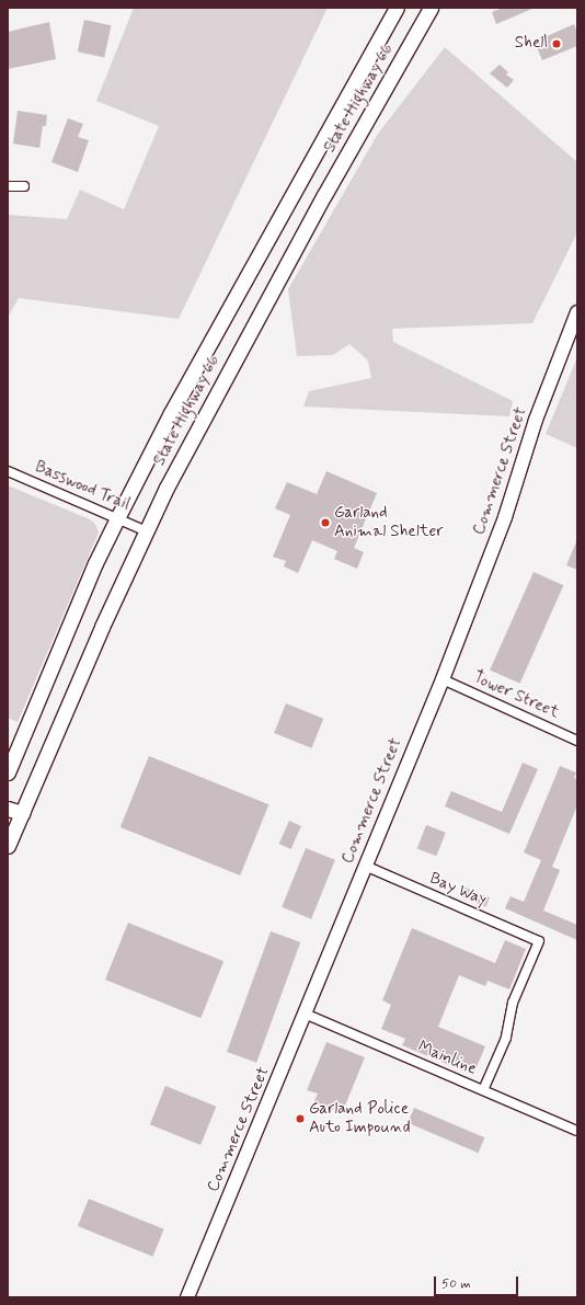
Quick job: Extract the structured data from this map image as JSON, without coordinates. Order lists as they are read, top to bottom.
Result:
{
  "streets": {
    "main road": ["State Highway 66"],
    "street": [
      "Commerce Street",
      "Basswood Trail",
      "Tower Street",
      "Bay Way",
      "Mainline"
    ]
  },
  "crossings": [
    ["State Highway 66", "Basswood Trail"],
    ["Commerce Street", "Tower Street"],
    ["Commerce Street", "Bay Way"],
    ["Commerce Street", "Mainline"],
    ["Bay Way", "Mainline"]
  ],
  "places": ["Shell", "Garland Animal Shelter", "Garland Police Auto Impound"],
  "scale_bar": "50 m"
}
